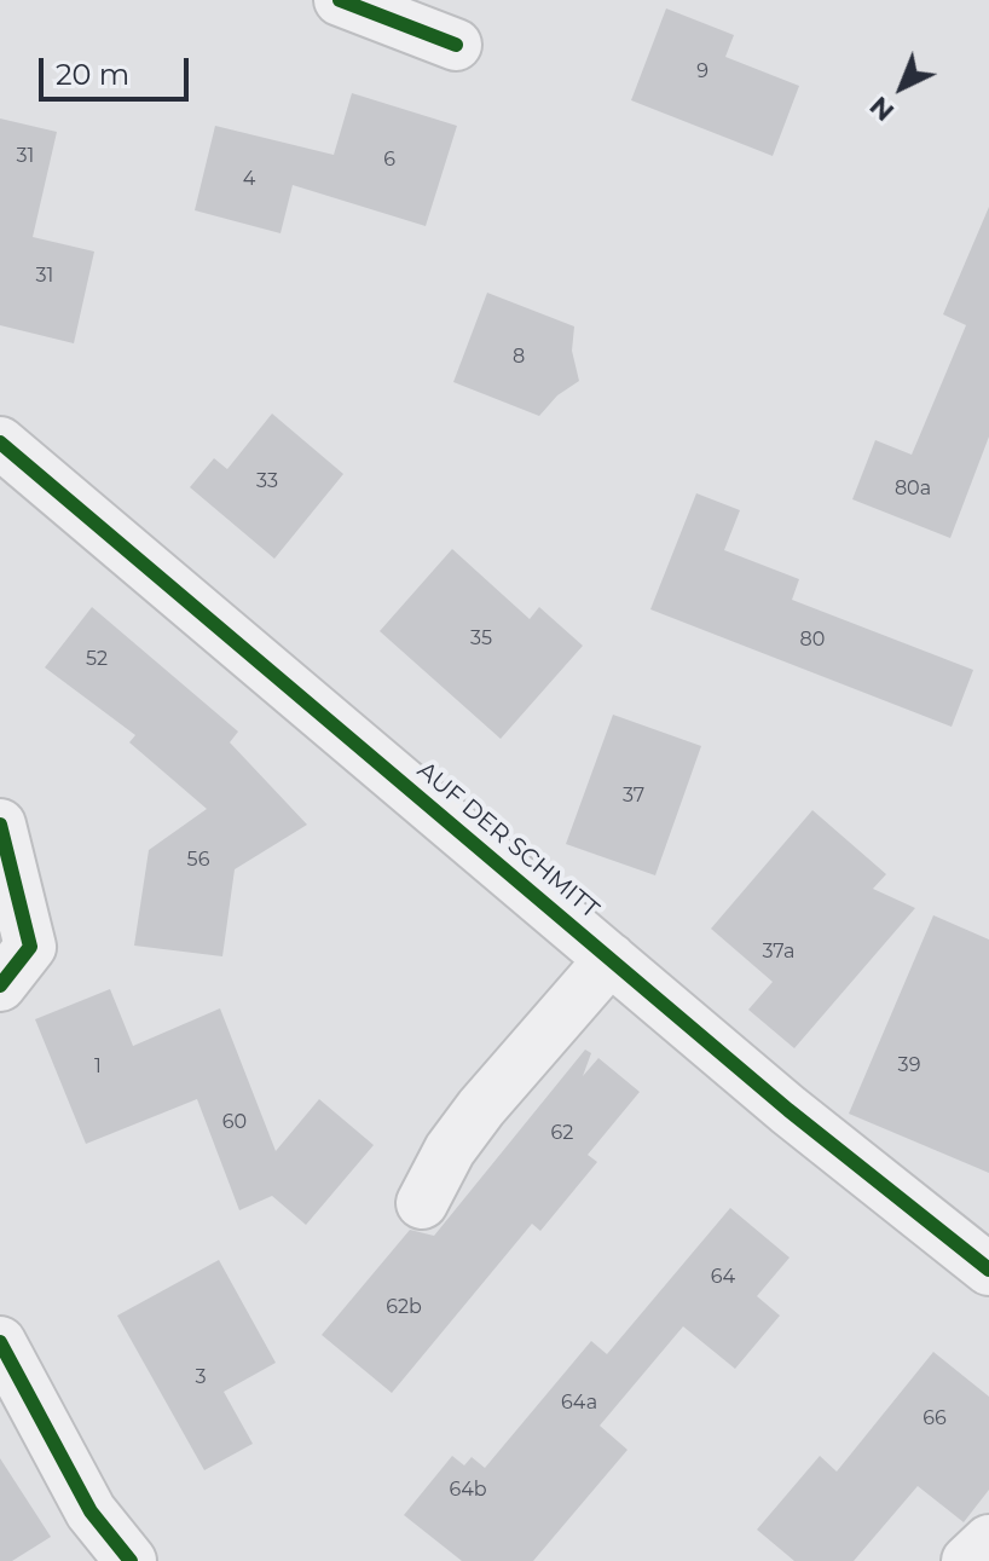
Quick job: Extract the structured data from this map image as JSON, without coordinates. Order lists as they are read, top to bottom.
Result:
{
  "streets": {
    "street": ["AUF DER SCHMITT"]
  },
  "house_numbers": [
    "9",
    "31",
    "6",
    "4",
    "31",
    "8",
    "33",
    "80a",
    "35",
    "80",
    "52",
    "37",
    "56",
    "37a",
    "39",
    "1",
    "60",
    "62",
    "64",
    "62b",
    "3",
    "64a",
    "66",
    "64b"
  ],
  "scale_bar": "20 m",
  "north": "bottom left"
}
